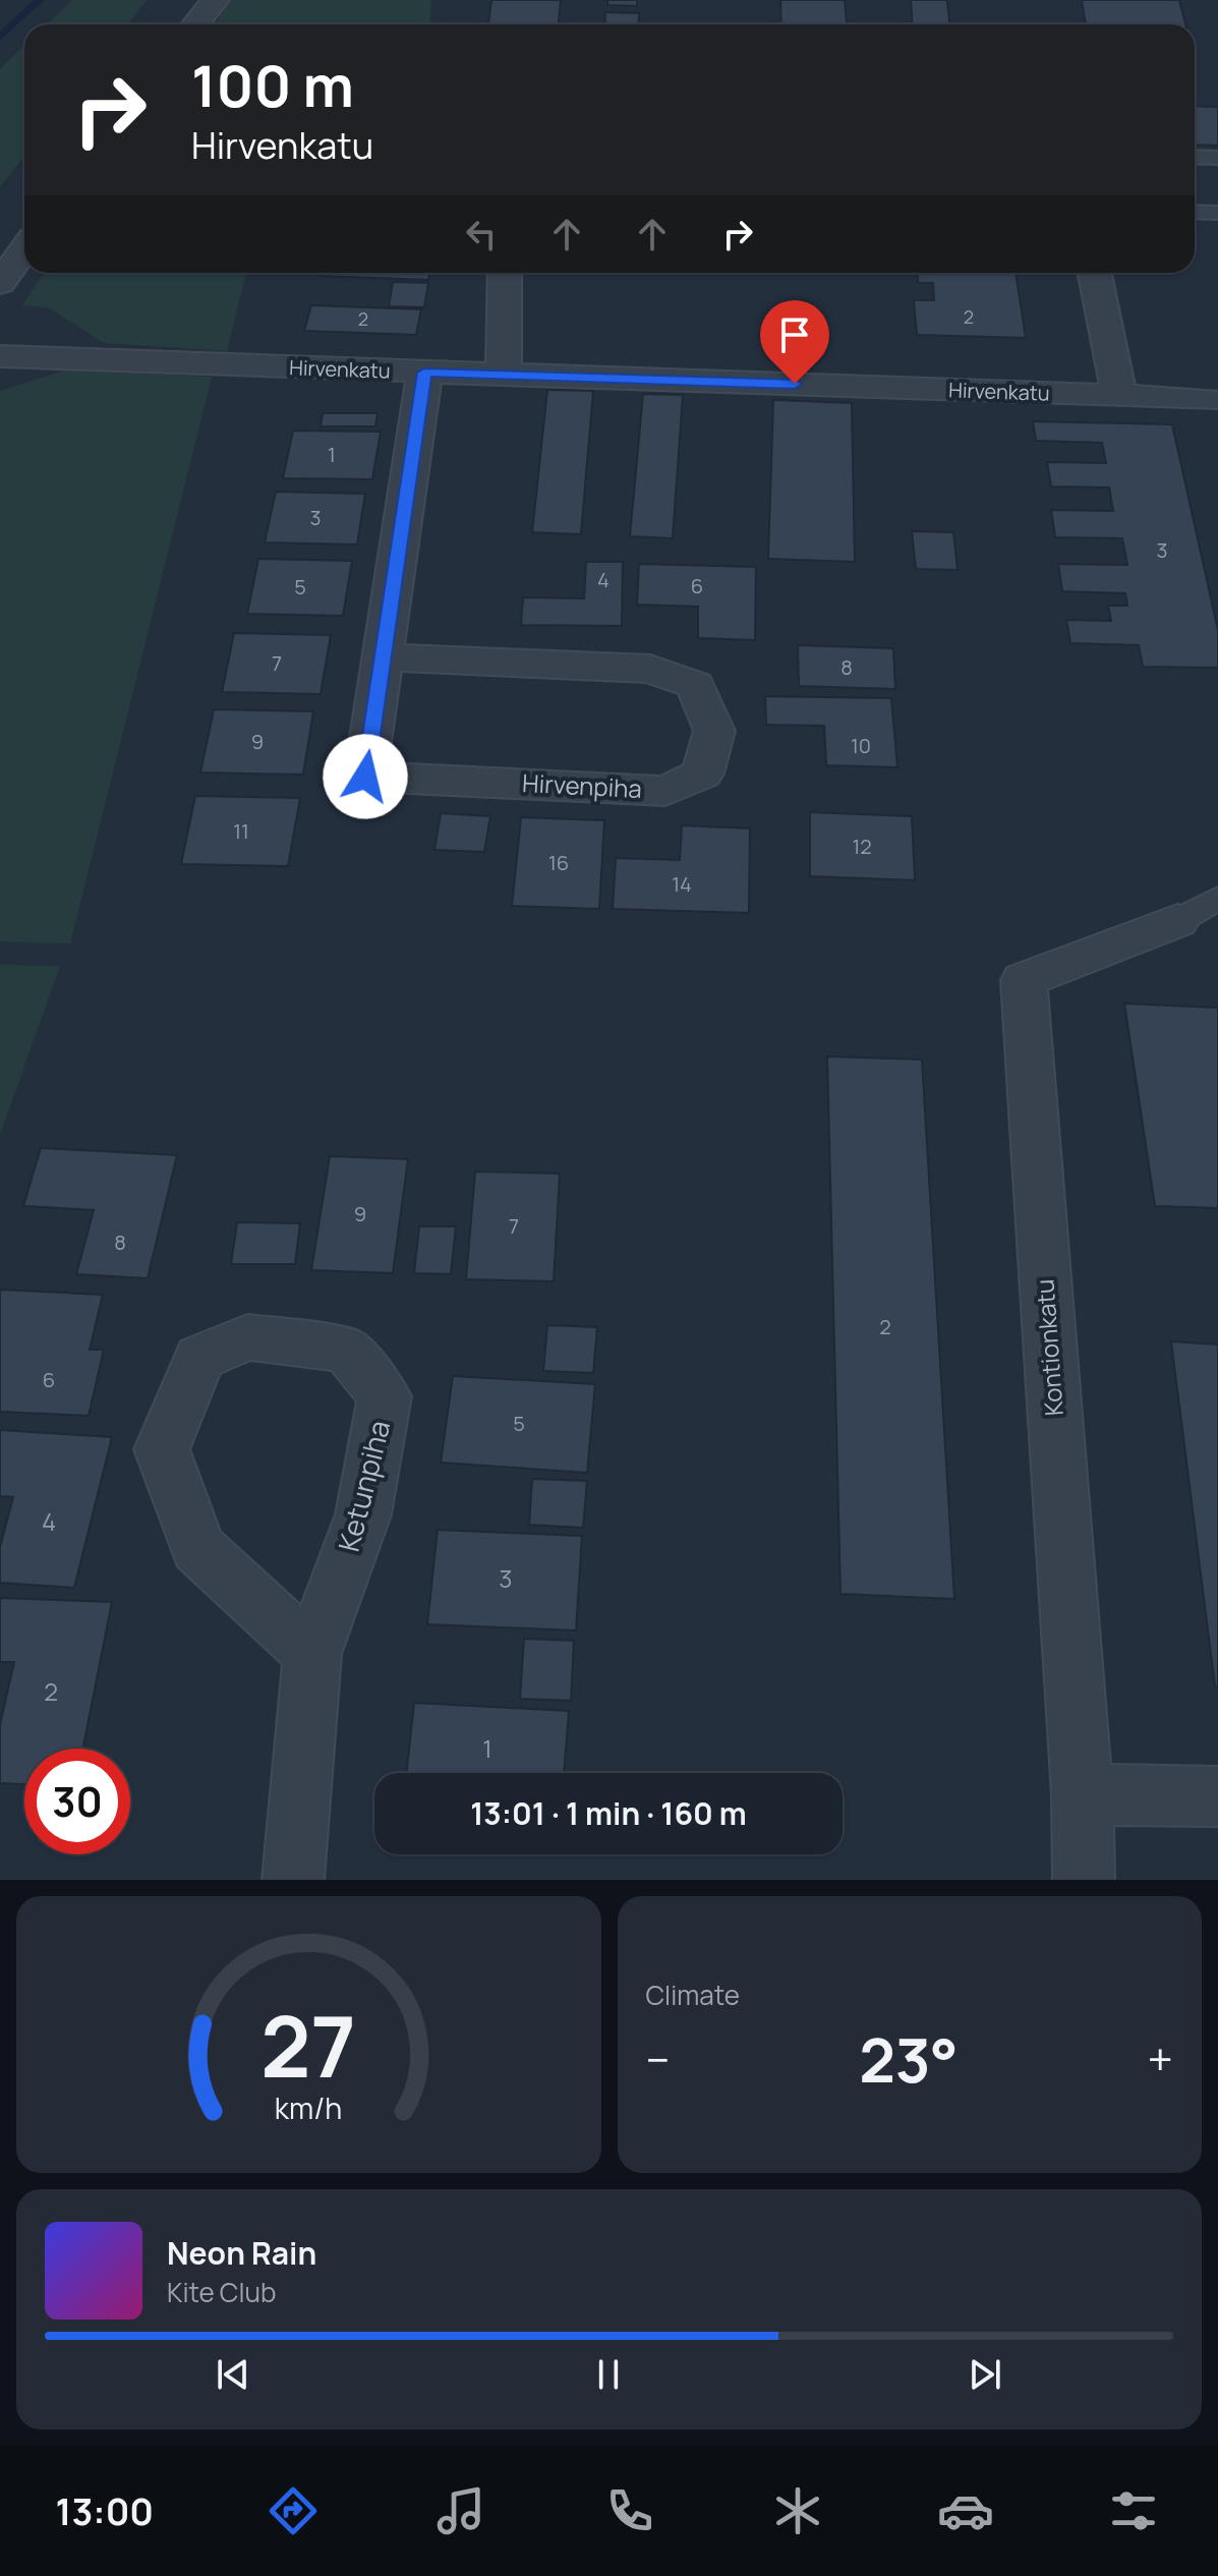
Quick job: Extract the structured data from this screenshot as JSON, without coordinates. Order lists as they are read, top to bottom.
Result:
{
  "streets": {
    "street": [
      "Hirvenkatu",
      "Hirvenpiha",
      "Kontionkatu",
      "Ketunpiha"
    ]
  },
  "crossings": [
    ["Hirvenkatu", "Hirvenpiha"]
  ],
  "house_numbers": [
    "2",
    "2",
    "1",
    "3",
    "3",
    "4",
    "6",
    "5",
    "7",
    "8",
    "9",
    "10",
    "11",
    "12",
    "16",
    "14",
    "9",
    "7",
    "8",
    "2",
    "6",
    "5",
    "4",
    "3",
    "2",
    "1"
  ],
  "page": {
    "turn": ["100 m", "Hirvenkatu"],
    "limit": "30",
    "trip": "13:01 · 1 min · 160 m",
    "tile": "Climate",
    "heat": ["−", "23°", "+"],
    "song": ["Neon Rain", "Kite Club"],
    "tabs": "13:00",
    "gauge": ["27", "km/h"]
  }
}
